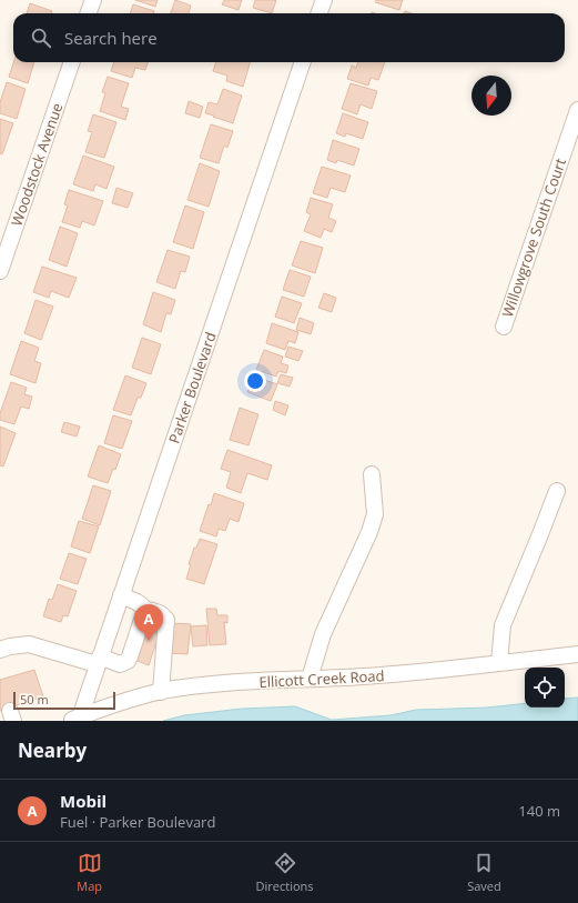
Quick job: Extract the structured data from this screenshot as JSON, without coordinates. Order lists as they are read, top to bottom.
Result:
{
  "streets": {
    "street": [
      "Woodstock Avenue",
      "Willowgrove South Court",
      "Parker Boulevard",
      "Ellicott Creek Road"
    ]
  },
  "crossings": [
    ["Parker Boulevard", "Ellicott Creek Road"]
  ],
  "scale_bar": "50 m",
  "north": "bottom",
  "page": {
    "search": "Search here",
    "pins": "A",
    "scale": "50 m",
    "heading": "Nearby",
    "list": [
      {
        "mark": "A",
        "name": "Mobil",
        "note": "Fuel · Parker Boulevard",
        "value": "140 m"
      }
    ],
    "nav": ["Map", "Directions", "Saved"]
  }
}
